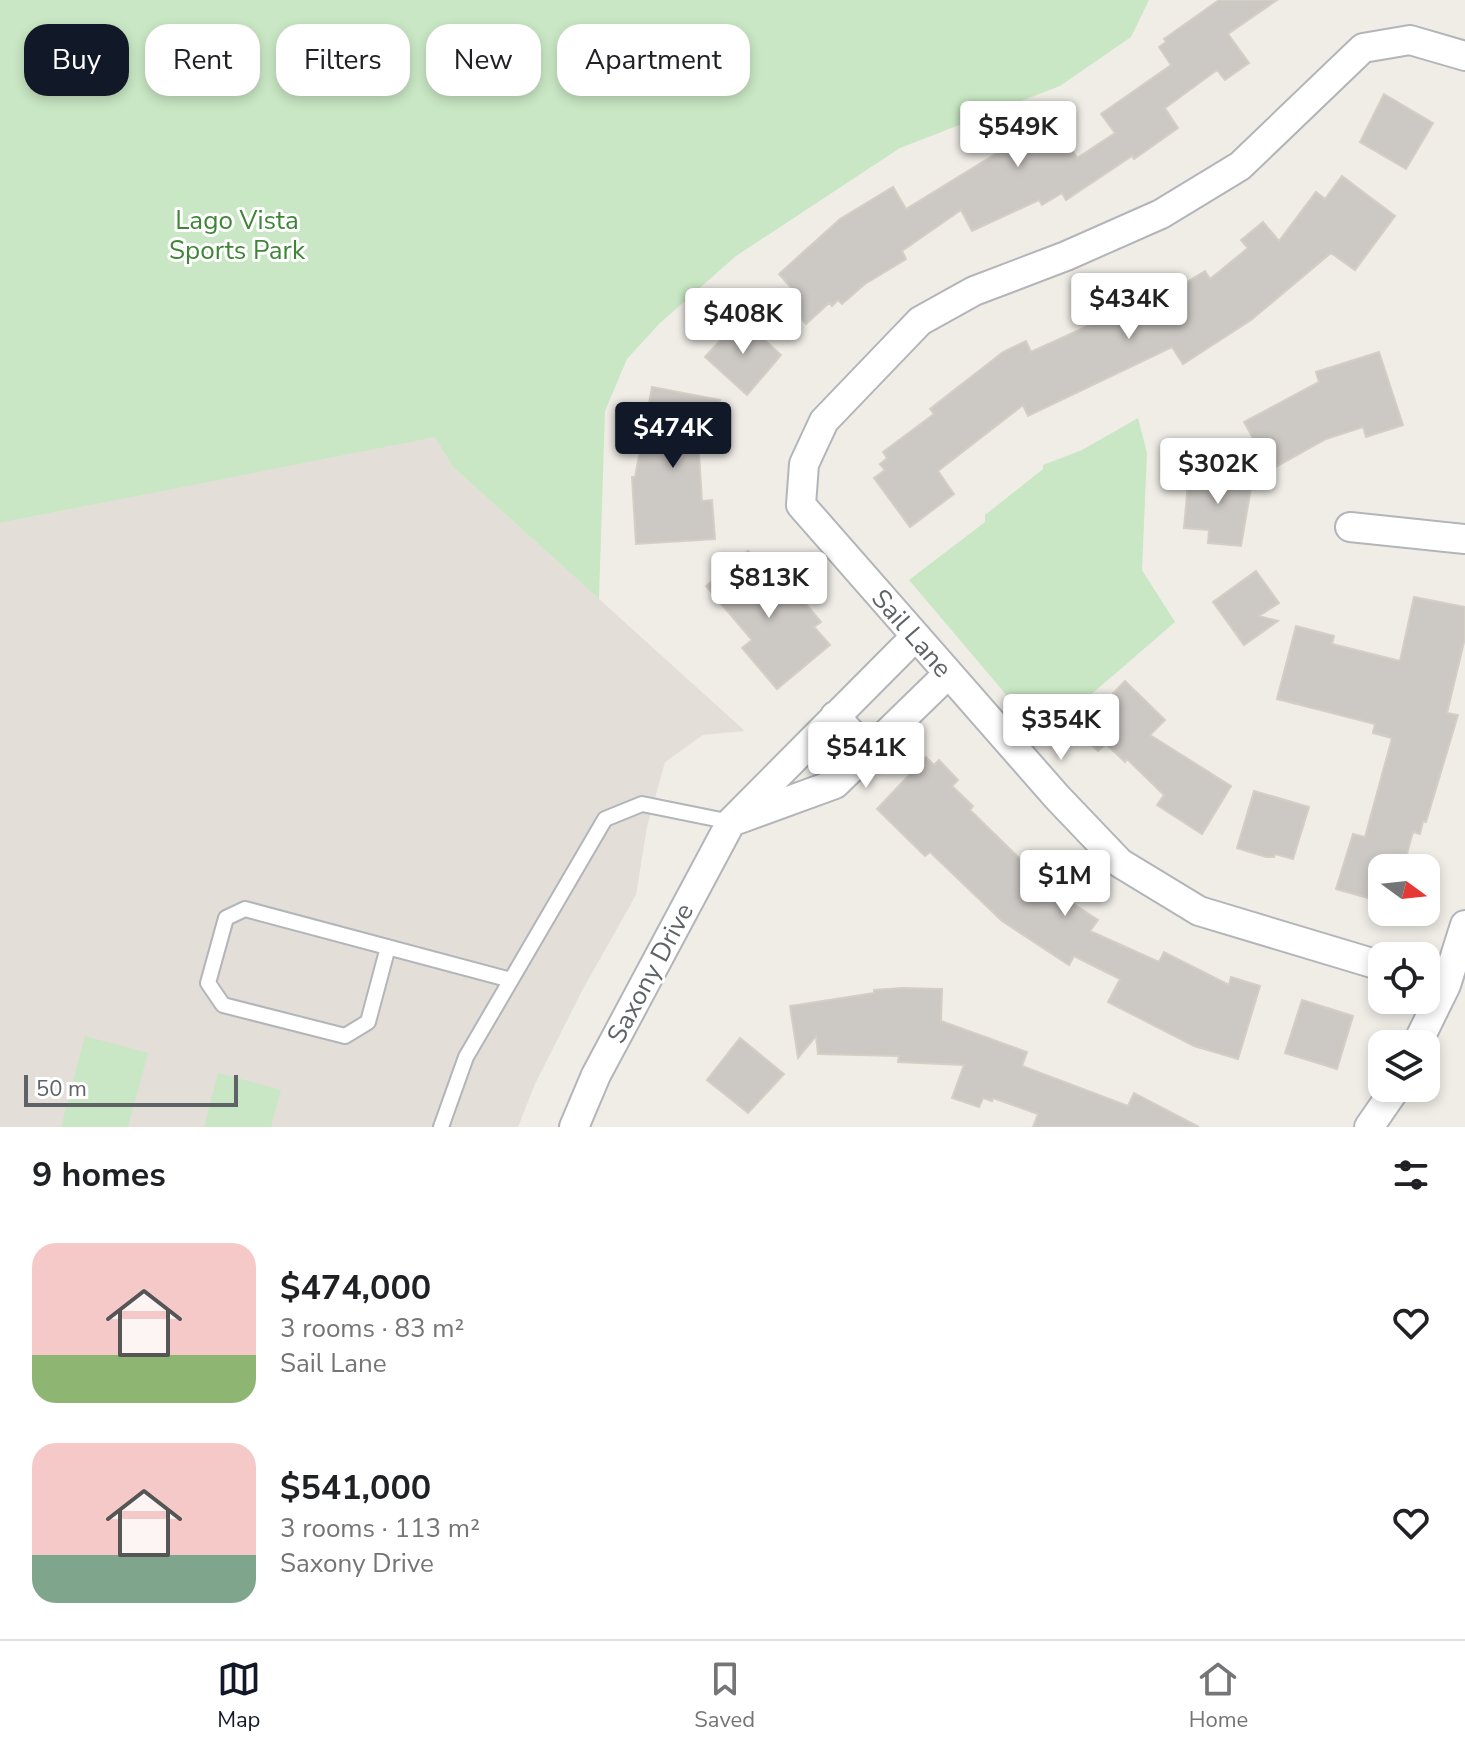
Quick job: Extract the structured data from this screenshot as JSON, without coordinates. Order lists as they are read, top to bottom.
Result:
{
  "streets": {
    "street": ["Sail Lane", "Saxony Drive"]
  },
  "crossings": [
    ["Sail Lane", "Saxony Drive"]
  ],
  "parks": ["Lago Vista Sports Park"],
  "scale_bar": "50 m",
  "north": "right",
  "page": {
    "chip": [
      "Buy",
      "Rent",
      "Filters",
      "New",
      "Apartment"
    ],
    "price": [
      "$549K",
      "$434K",
      "$408K",
      "$474K",
      "$302K",
      "$813K",
      "$354K",
      "$541K",
      "$1M"
    ],
    "scale": "50 m",
    "heading": "9 homes",
    "list": [
      {
        "name": "$474,000",
        "note": "3 rooms · 83 m² · Sail Lane"
      },
      {
        "name": "$541,000",
        "note": "3 rooms · 113 m² · Saxony Drive"
      }
    ],
    "tabs": ["Map", "Saved", "Home"]
  }
}
